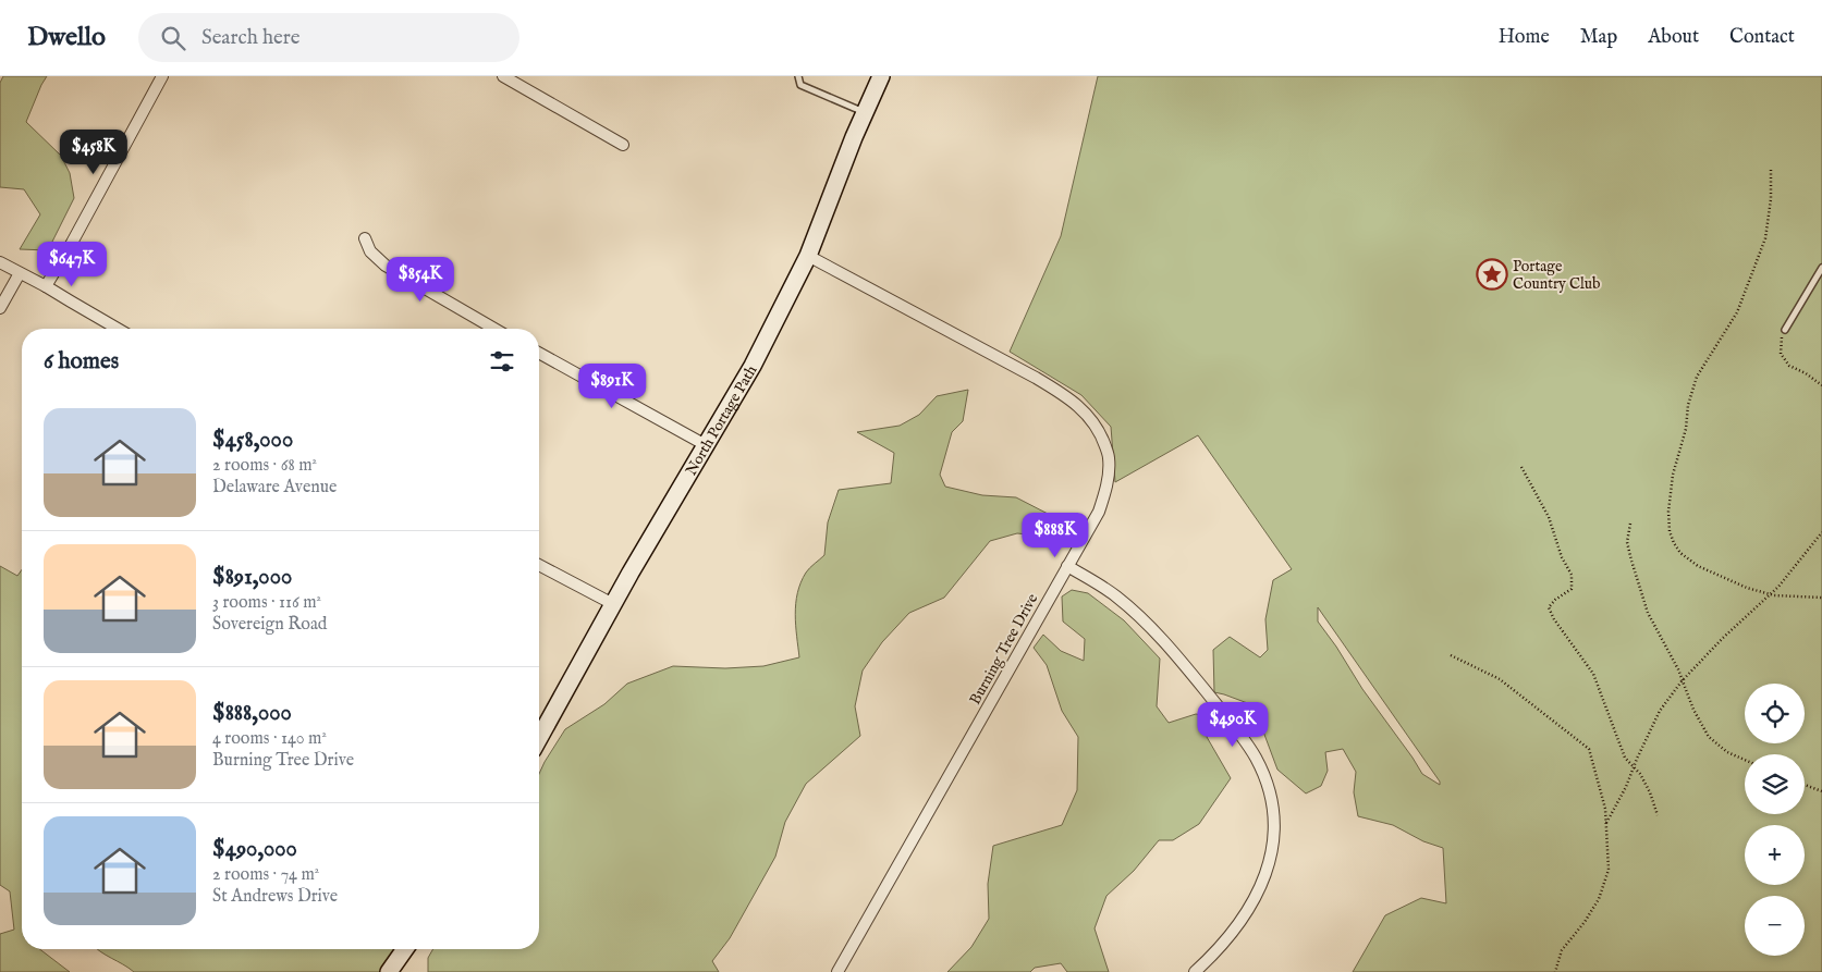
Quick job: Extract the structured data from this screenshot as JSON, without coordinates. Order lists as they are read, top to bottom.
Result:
{
  "streets": {
    "main road": ["North Portage Path"],
    "street": ["Burning Tree Drive"]
  },
  "crossings": [
    ["North Portage Path", "Burning Tree Drive"]
  ],
  "places": {
    "place": ["Portage Country Club"]
  },
  "page": {
    "header": "Dwello",
    "search": "Search here",
    "nav": [
      "Home",
      "Map",
      "About",
      "Contact"
    ],
    "price": [
      "$458K",
      "$647K",
      "$854K",
      "$891K",
      "$888K",
      "$490K"
    ],
    "heading": "6 homes",
    "list": [
      {
        "name": "$458,000",
        "note": "2 rooms · 68 m² · Delaware Avenue"
      },
      {
        "name": "$891,000",
        "note": "3 rooms · 116 m² · Sovereign Road"
      },
      {
        "name": "$888,000",
        "note": "4 rooms · 140 m² · Burning Tree Drive"
      },
      {
        "name": "$490,000",
        "note": "2 rooms · 74 m² · St Andrews Drive"
      }
    ],
    "map_buttons": ["+", "−"]
  }
}
